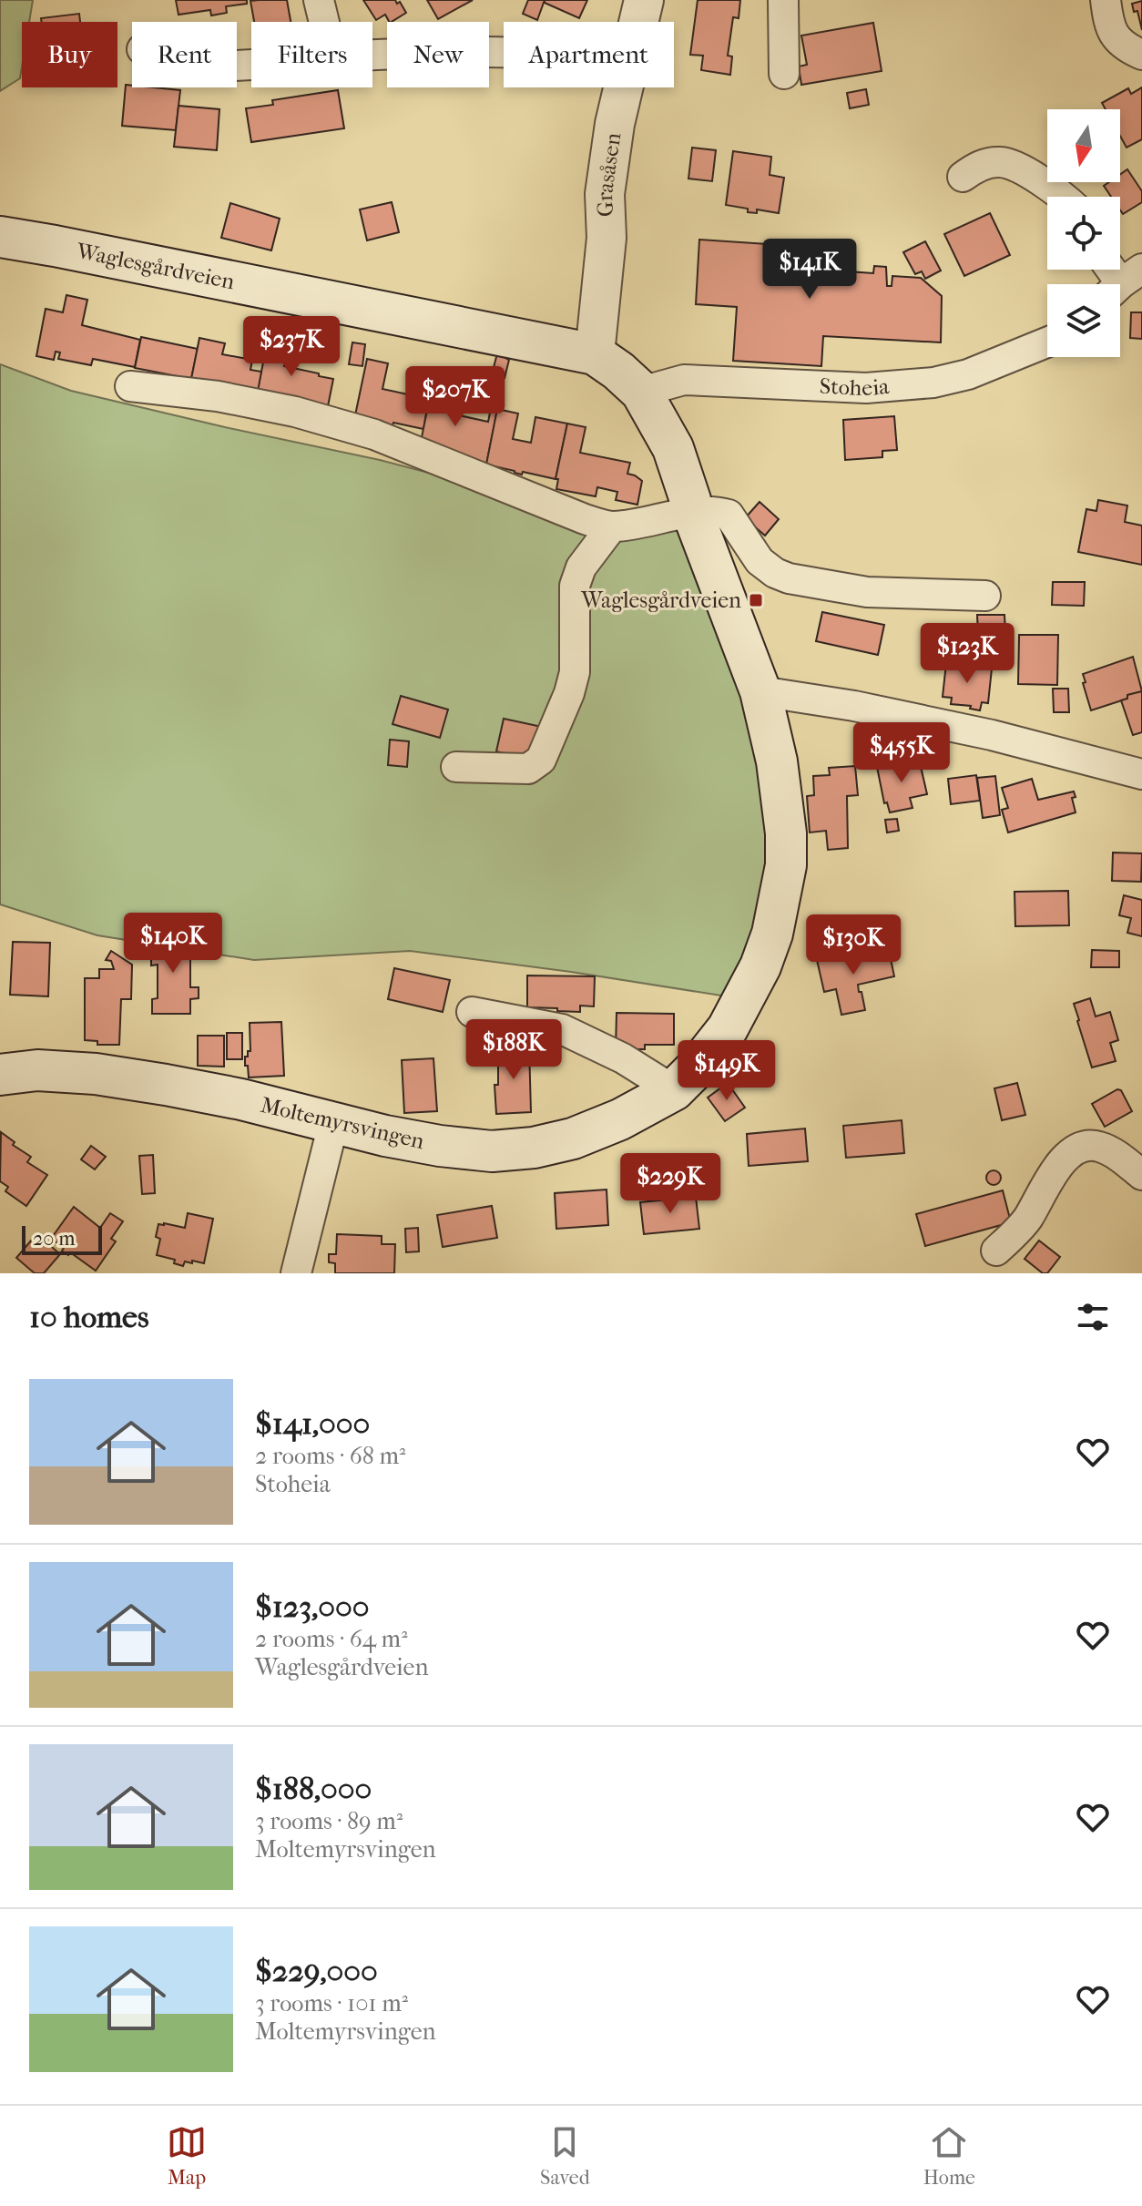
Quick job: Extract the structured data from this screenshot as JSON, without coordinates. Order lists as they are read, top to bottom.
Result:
{
  "streets": {
    "main road": ["Waglesgårdveien", "Moltemyrsvingen"],
    "street": ["Grasåsen", "Stoheia"]
  },
  "crossings": [
    ["Grasåsen", "Waglesgårdveien"],
    ["Waglesgårdveien", "Stoheia"],
    ["Waglesgårdveien", "Moltemyrsvingen"]
  ],
  "places": {
    "transit": ["Waglesgårdveien"]
  },
  "scale_bar": "20 m",
  "north": "bottom",
  "page": {
    "chip": [
      "Buy",
      "Rent",
      "Filters",
      "New",
      "Apartment"
    ],
    "price": [
      "$141K",
      "$237K",
      "$207K",
      "$123K",
      "$455K",
      "$140K",
      "$130K",
      "$188K",
      "$149K",
      "$229K"
    ],
    "scale": "20 m",
    "heading": "10 homes",
    "list": [
      {
        "name": "$141,000",
        "note": "2 rooms · 68 m² · Stoheia"
      },
      {
        "name": "$123,000",
        "note": "2 rooms · 64 m² · Waglesgårdveien"
      },
      {
        "name": "$188,000",
        "note": "3 rooms · 89 m² · Moltemyrsvingen"
      },
      {
        "name": "$229,000",
        "note": "3 rooms · 101 m² · Moltemyrsvingen"
      }
    ],
    "tabs": ["Map", "Saved", "Home"]
  }
}
